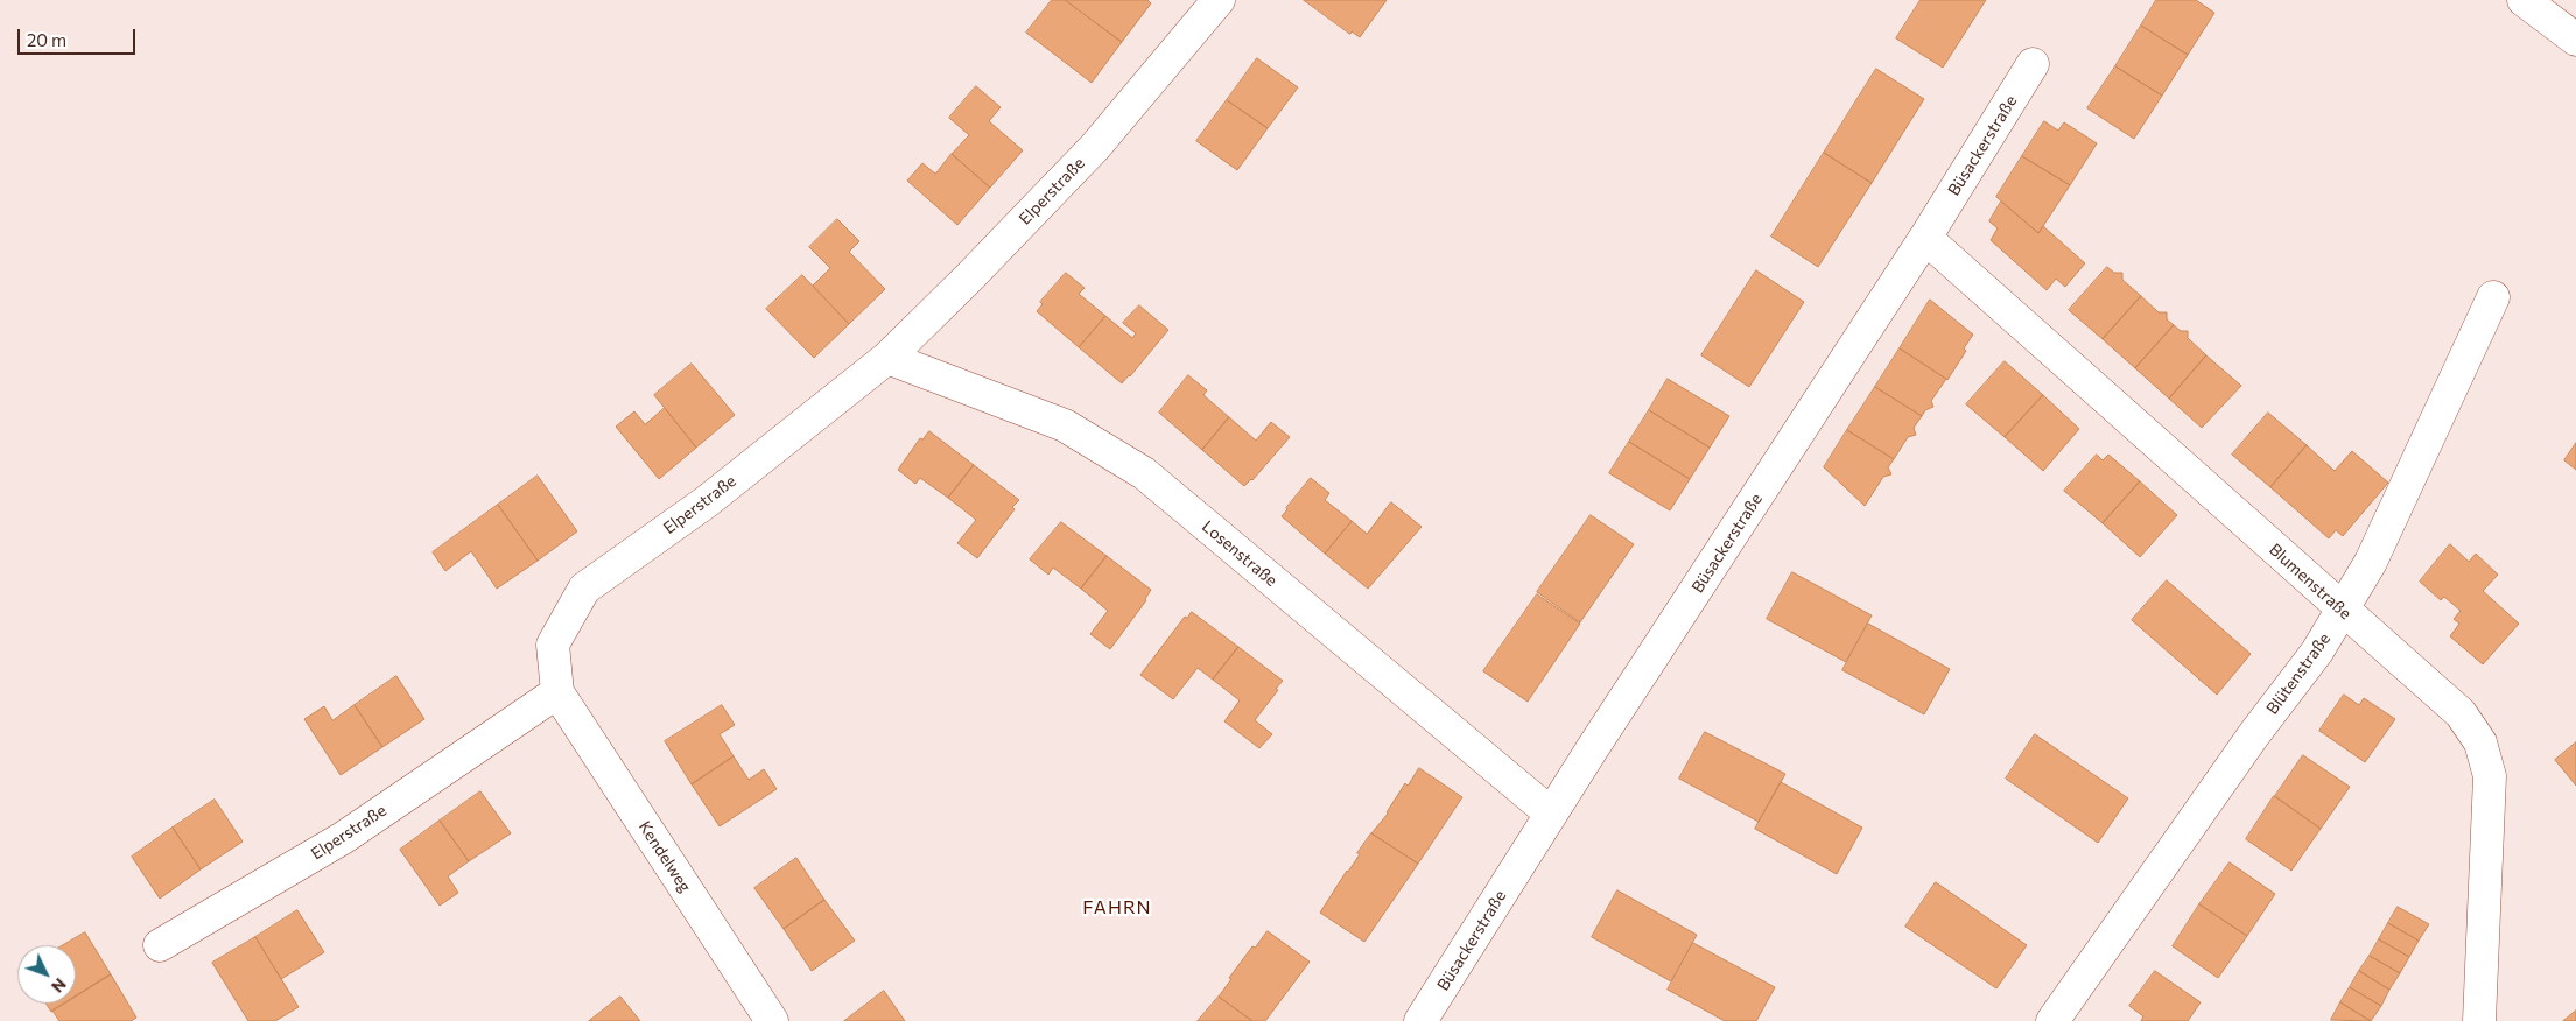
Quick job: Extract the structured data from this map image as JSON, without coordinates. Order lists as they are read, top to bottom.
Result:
{
  "streets": {
    "street": [
      "Büsackerstraße",
      "Elperstraße",
      "Losenstraße",
      "Blumenstraße",
      "Blütenstraße",
      "Kendelweg"
    ]
  },
  "crossings": [
    ["Büsackerstraße", "Losenstraße"],
    ["Büsackerstraße", "Blumenstraße"],
    ["Elperstraße", "Losenstraße"],
    ["Elperstraße", "Kendelweg"],
    ["Blumenstraße", "Blütenstraße"]
  ],
  "districts": ["FAHRN"],
  "scale_bar": "20 m",
  "north": "bottom right"
}
